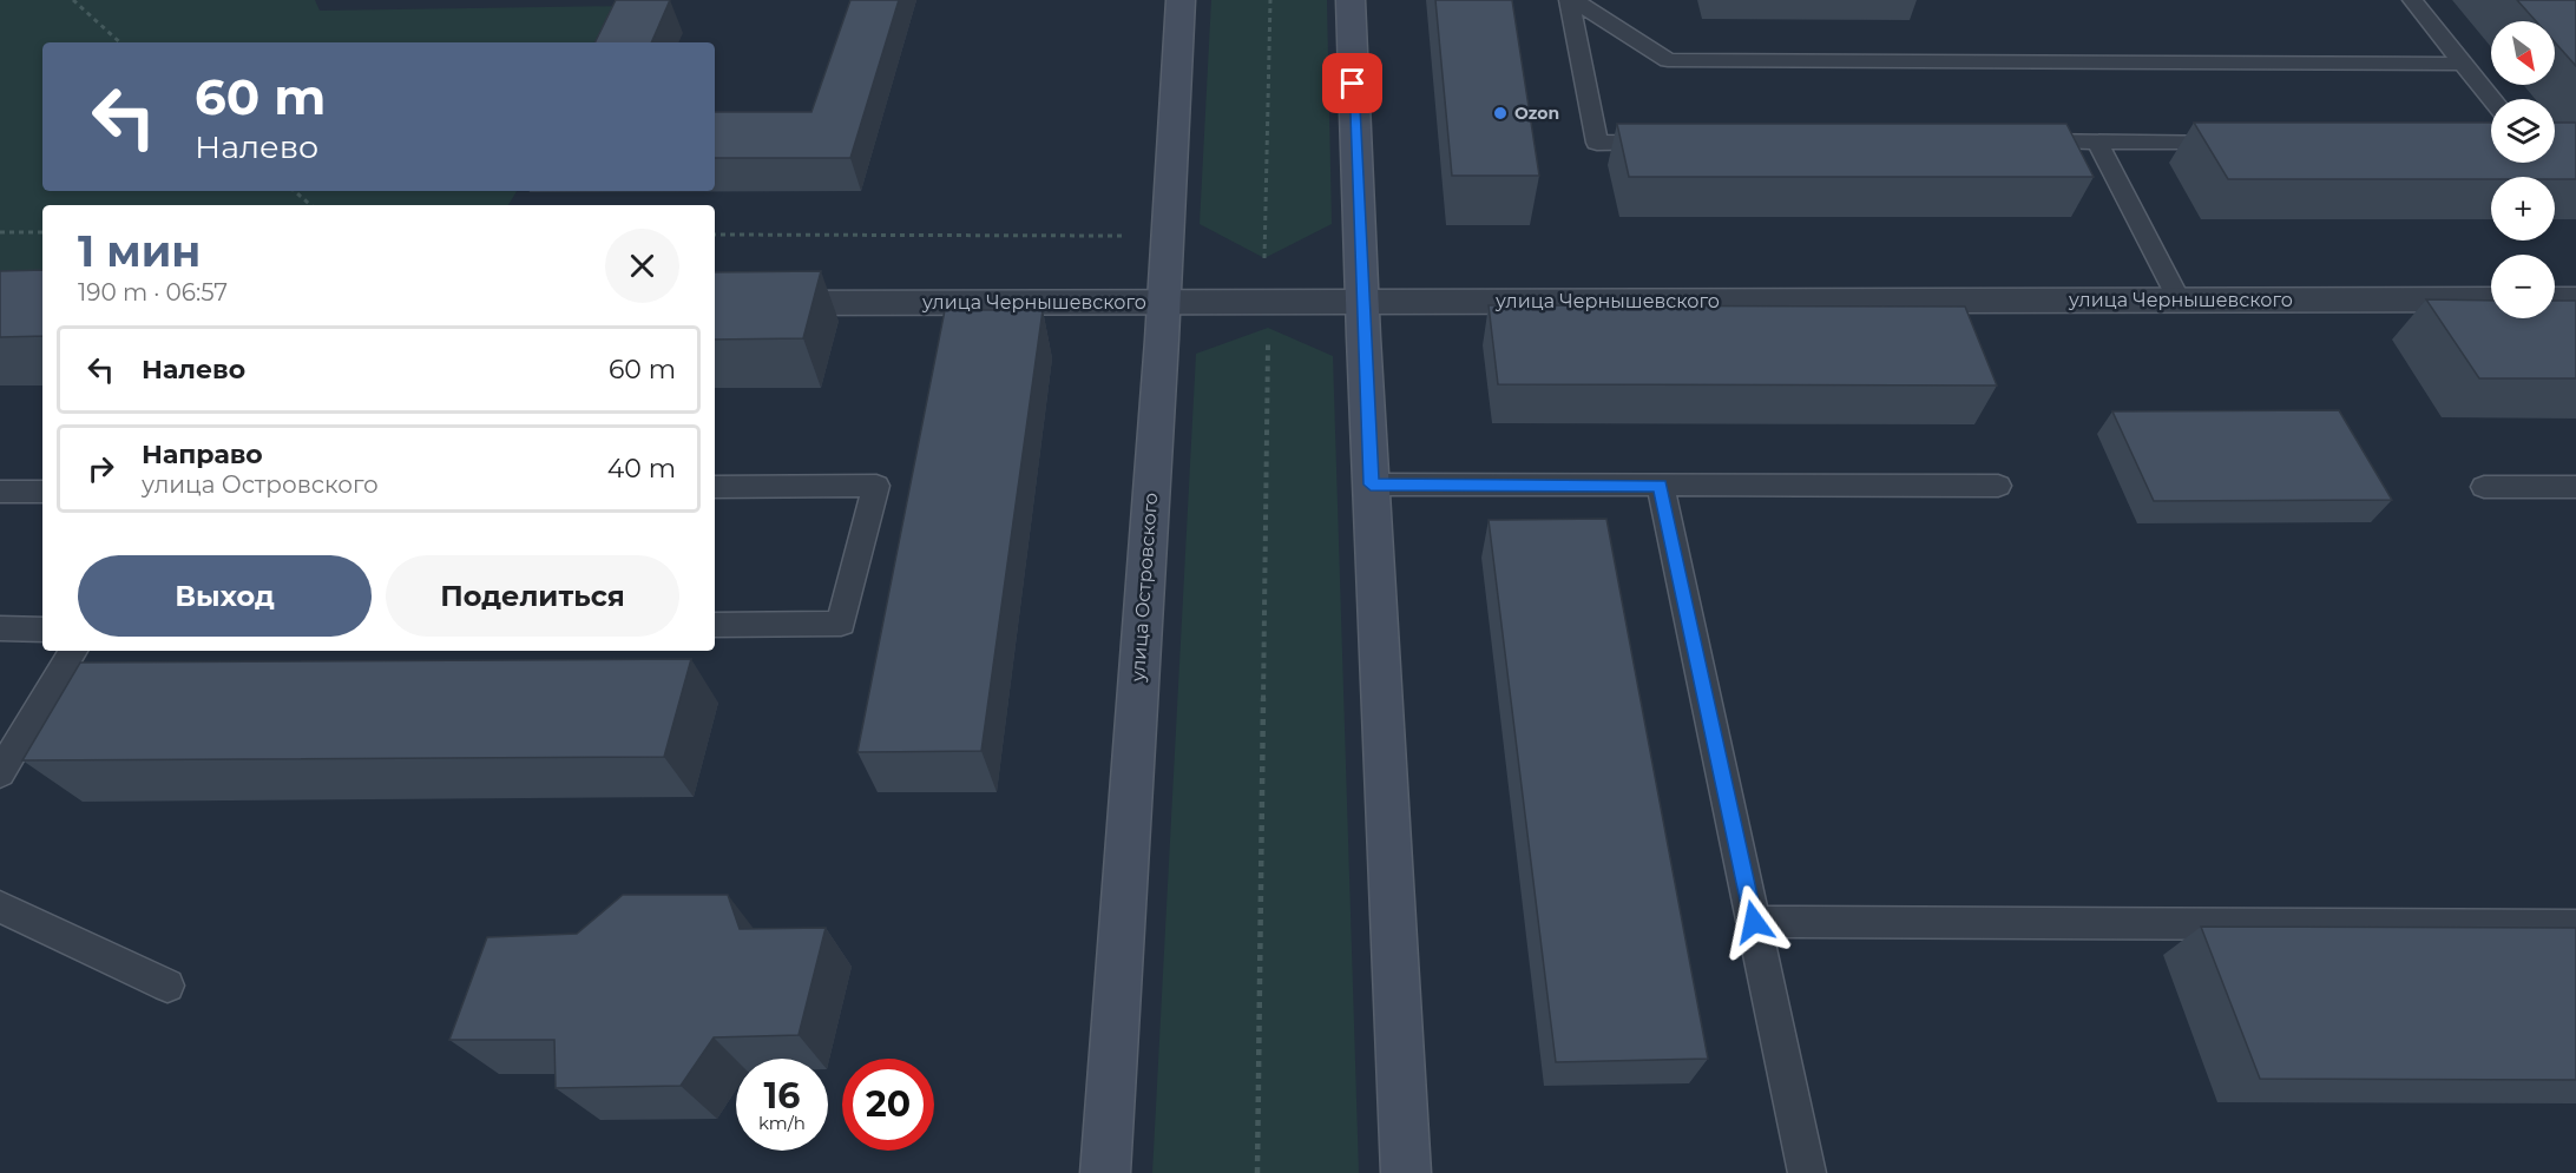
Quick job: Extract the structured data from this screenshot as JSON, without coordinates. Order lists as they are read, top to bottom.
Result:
{
  "streets": {
    "main road": ["улица Островского"],
    "street": ["улица Чернышевского"]
  },
  "crossings": [
    ["улица Чернышевского", "улица Островского"]
  ],
  "places": ["Ozon"],
  "north": "bottom right",
  "page": {
    "map_buttons": ["+", "−"],
    "turn": ["60 m", "Налево"],
    "heading": ["1 мин", "190 m · 06:57"],
    "list": [
      {
        "name": "Налево",
        "value": "60 m"
      },
      {
        "name": "Направо",
        "note": "улица Островского",
        "value": "40 m"
      }
    ],
    "buttons": ["Выход", "Поделиться"],
    "speed": "16 km/h",
    "limit": "20"
  }
}
